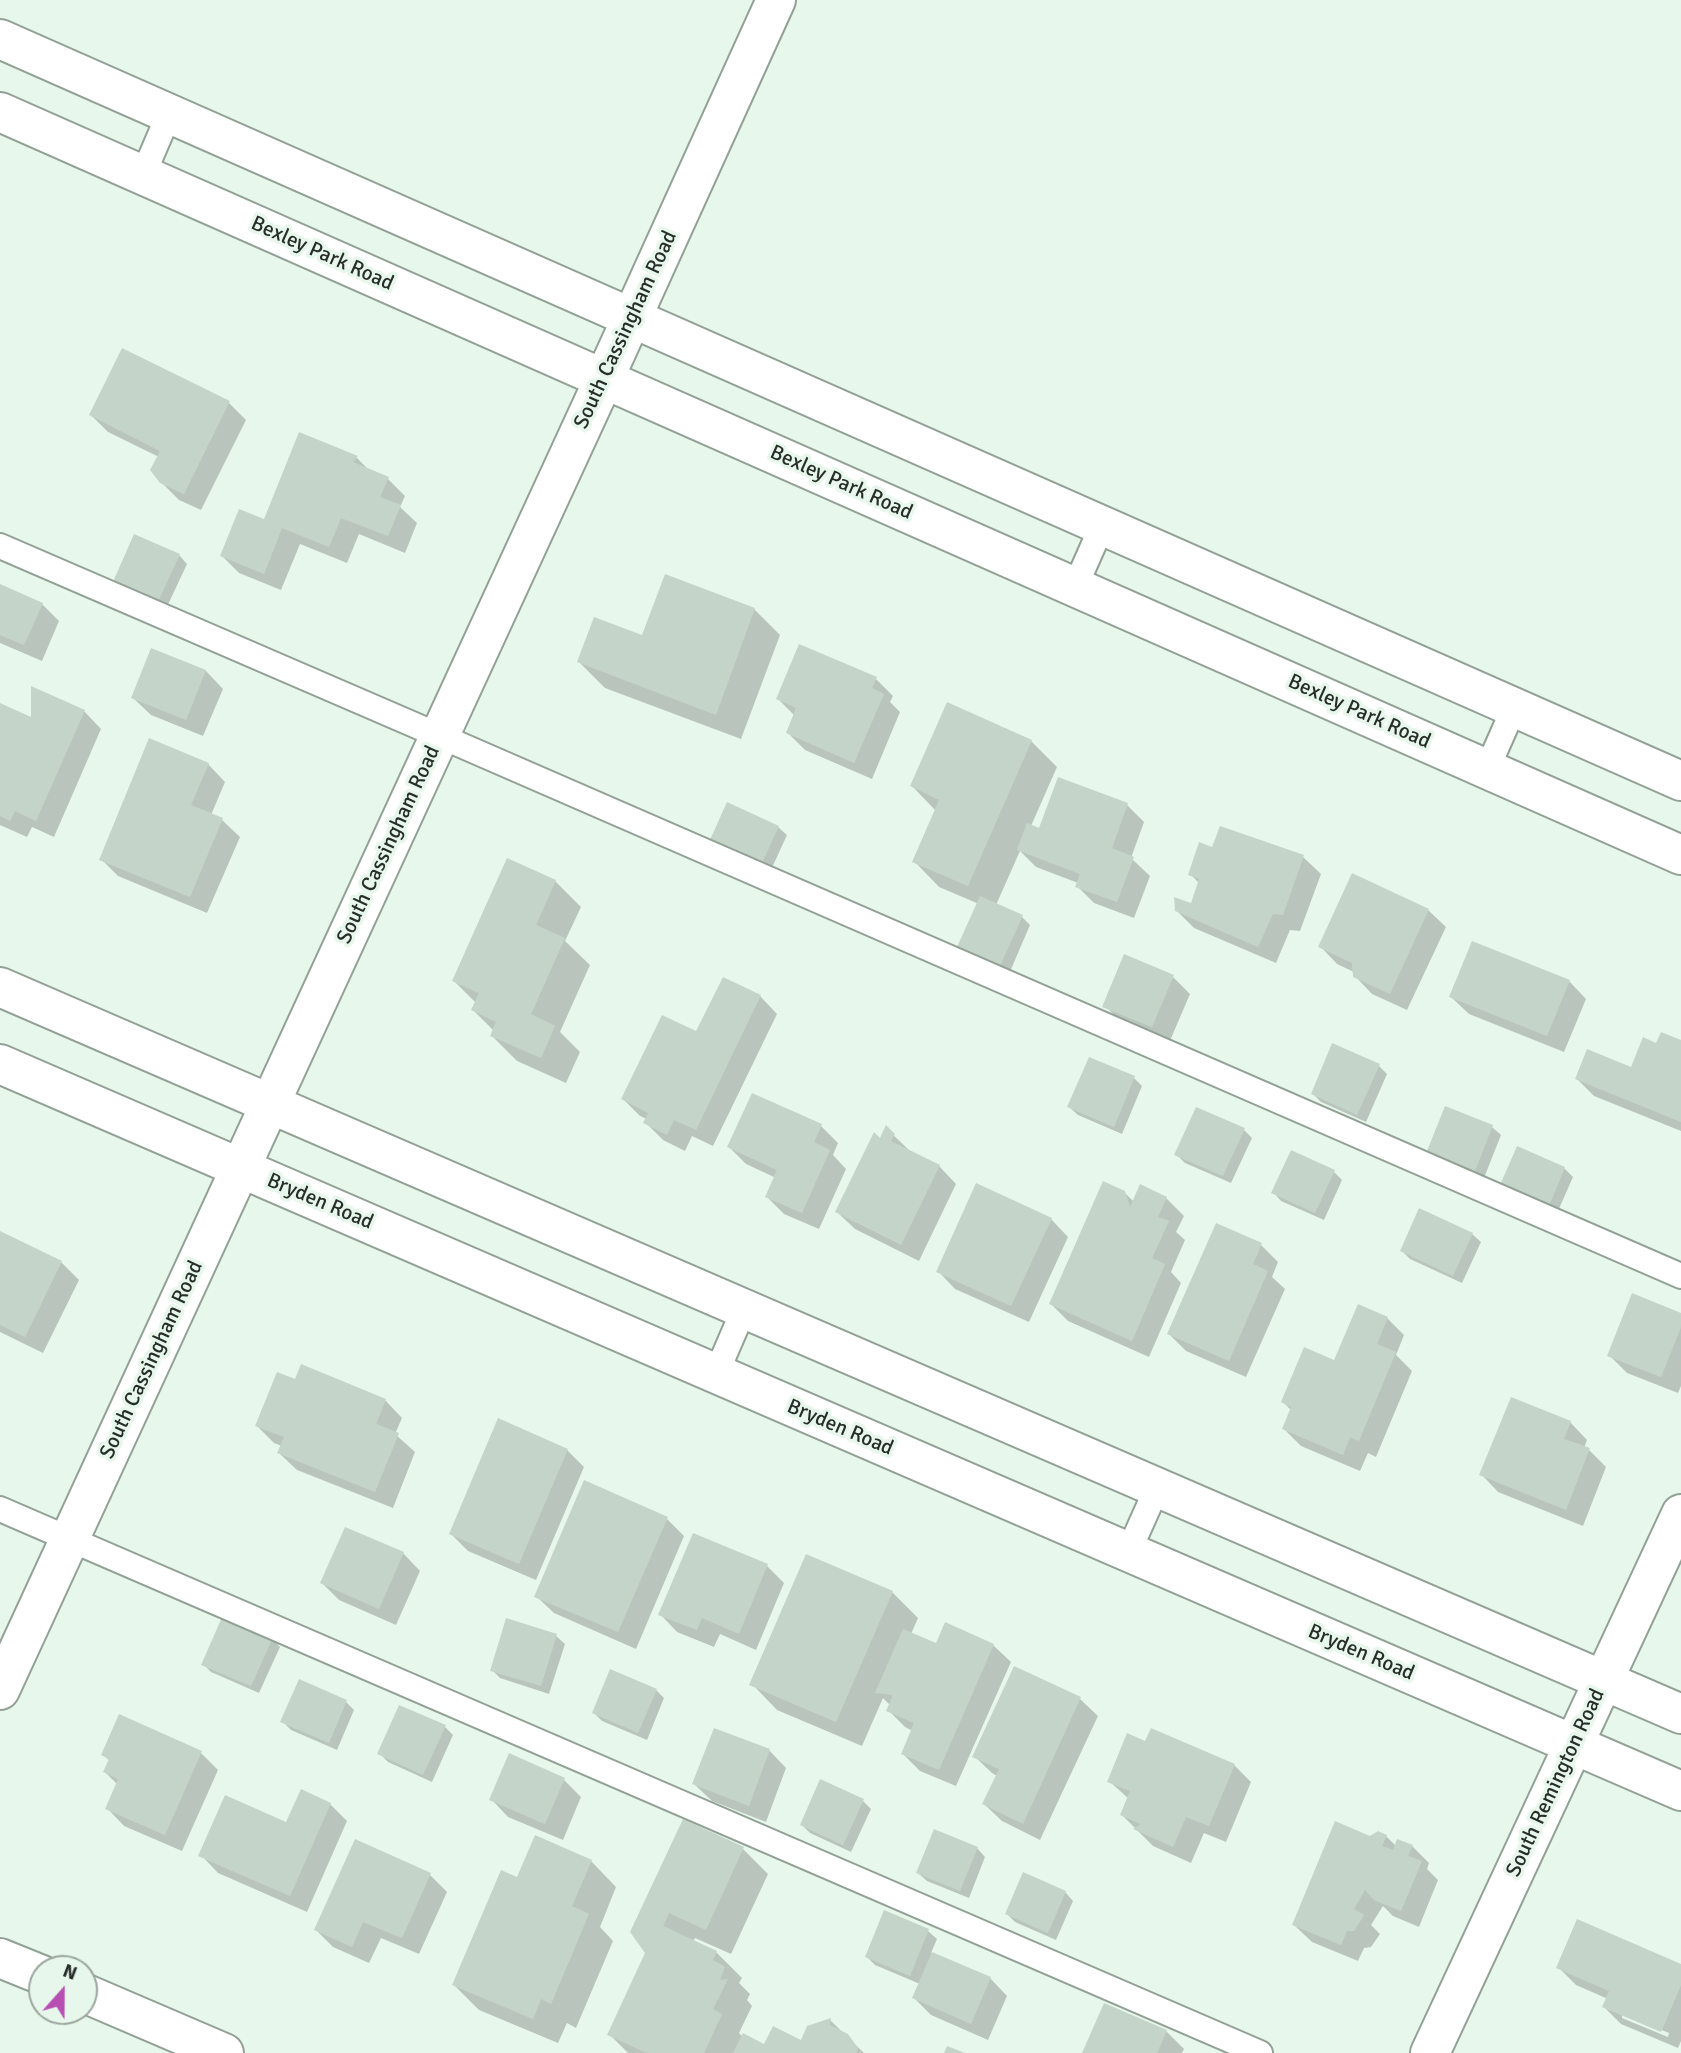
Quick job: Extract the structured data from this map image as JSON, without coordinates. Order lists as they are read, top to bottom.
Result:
{
  "streets": {
    "street": [
      "Bexley Park Road",
      "South Cassingham Road",
      "Bryden Road",
      "South Remington Road"
    ]
  },
  "crossings": [
    ["Bexley Park Road", "South Cassingham Road"],
    ["South Cassingham Road", "Bryden Road"],
    ["Bryden Road", "South Remington Road"]
  ],
  "north": "top"
}
